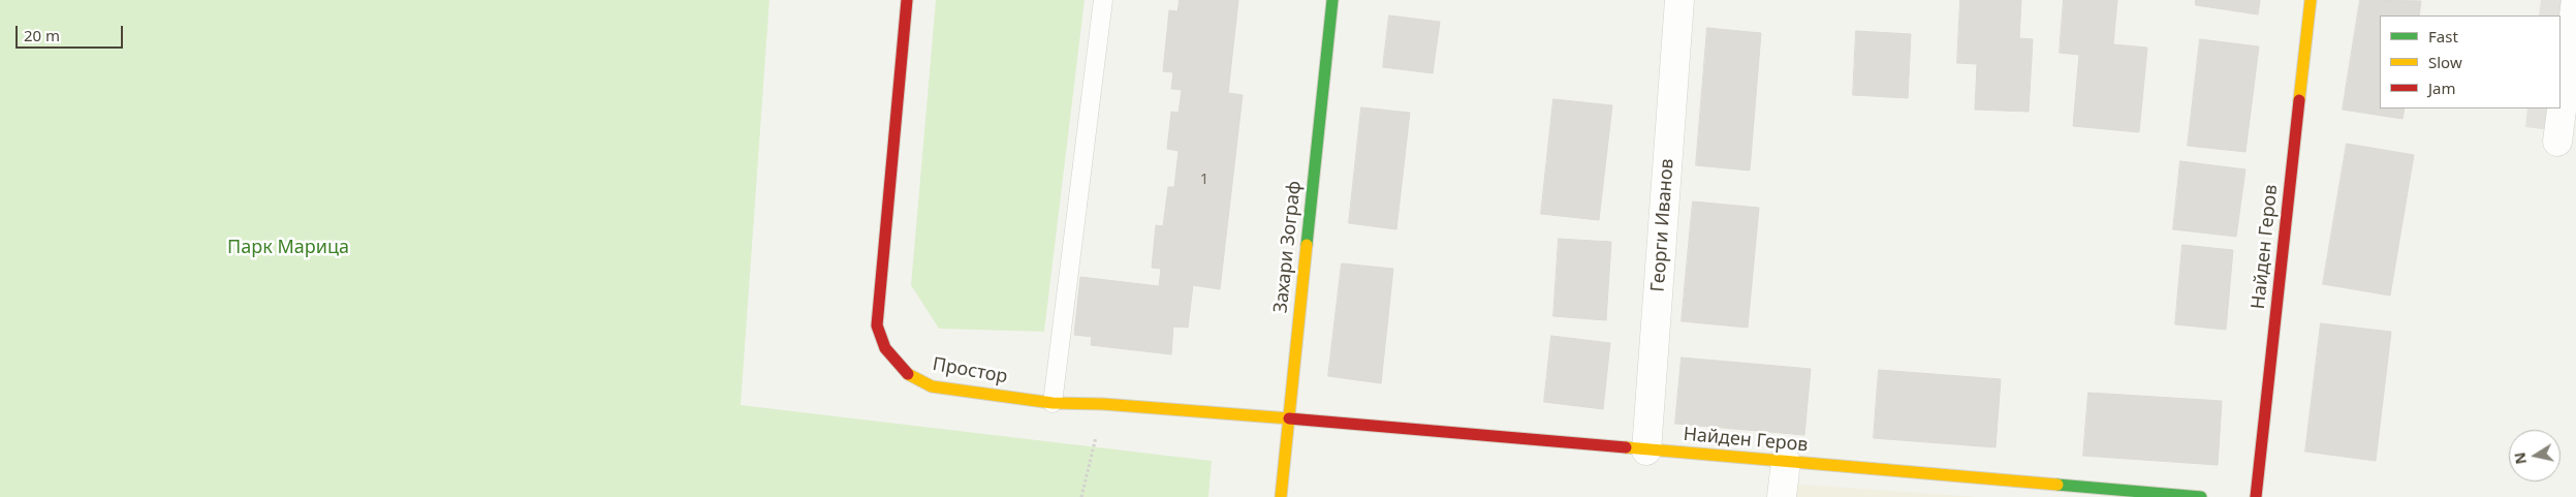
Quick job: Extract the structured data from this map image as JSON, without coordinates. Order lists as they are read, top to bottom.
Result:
{
  "streets": {
    "street": [
      "Георги Иванов",
      "Захари Зограф",
      "Найден Геров",
      "Простор"
    ]
  },
  "crossings": [
    ["Георги Иванов", "Найден Геров"],
    ["Захари Зограф", "Найден Геров"],
    ["Захари Зограф", "Простор"],
    ["Найден Геров", "Простор"]
  ],
  "parks": ["Парк Марица"],
  "house_numbers": ["1"],
  "legend": ["Fast", "Slow", "Jam"],
  "scale_bar": "20 m",
  "north": "left"
}
